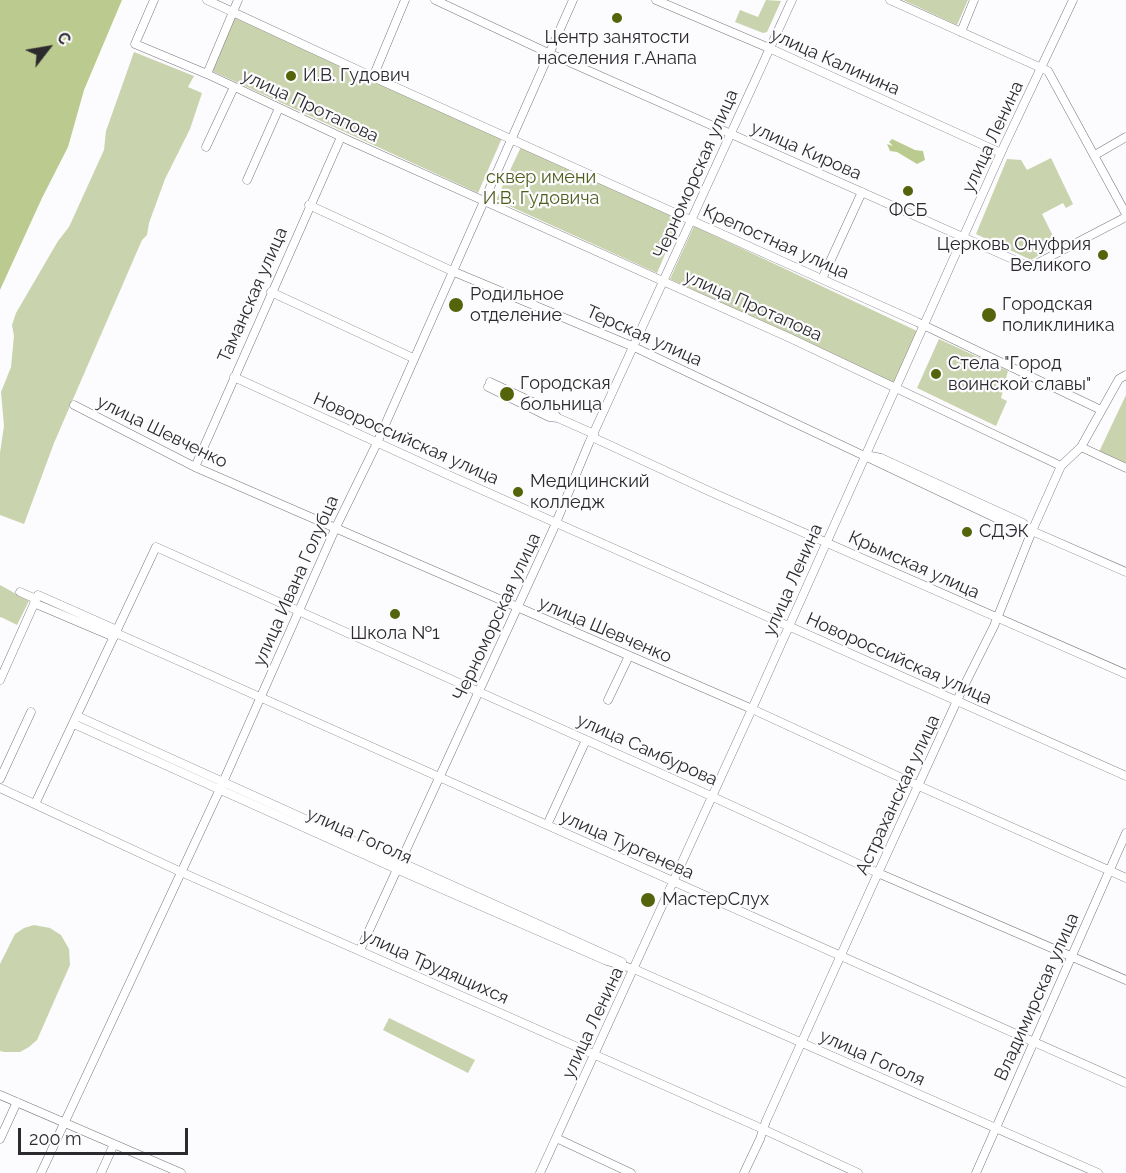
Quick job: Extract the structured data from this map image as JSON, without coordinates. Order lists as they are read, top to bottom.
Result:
{
  "streets": {
    "street": [
      "улица Калинина",
      "улица Протапова",
      "улица Ленина",
      "улица Кирова",
      "Черноморская улица",
      "Крепостная улица",
      "Таманская улица",
      "Терская улица",
      "улица Шевченко",
      "Новороссийская улица",
      "Крымская улица",
      "улица Ивана Голубца",
      "улица Самбурова",
      "Астраханская улица",
      "улица Гоголя",
      "улица Тургенева",
      "улица Трудящихся",
      "Владимирская улица"
    ]
  },
  "crossings": [
    ["улица Калинина", "улица Ленина"],
    ["улица Калинина", "Черноморская улица"],
    ["улица Протапова", "улица Ленина"],
    ["улица Протапова", "Черноморская улица"],
    ["улица Протапова", "Таманская улица"],
    ["улица Протапова", "улица Ивана Голубца"],
    ["улица Протапова", "Астраханская улица"],
    ["улица Ленина", "улица Кирова"],
    ["улица Ленина", "Крепостная улица"],
    ["улица Ленина", "Терская улица"],
    ["улица Ленина", "улица Шевченко"],
    ["улица Ленина", "Новороссийская улица"],
    ["улица Ленина", "Крымская улица"],
    ["улица Ленина", "улица Самбурова"],
    ["улица Ленина", "улица Гоголя"],
    ["улица Ленина", "улица Тургенева"],
    ["улица Ленина", "улица Трудящихся"],
    ["улица Кирова", "Черноморская улица"],
    ["улица Кирова", "улица Ивана Голубца"],
    ["Черноморская улица", "Крепостная улица"],
    ["Черноморская улица", "Терская улица"],
    ["Черноморская улица", "улица Шевченко"],
    ["Черноморская улица", "Новороссийская улица"],
    ["Черноморская улица", "Крымская улица"],
    ["Черноморская улица", "улица Самбурова"],
    ["Черноморская улица", "улица Гоголя"],
    ["Черноморская улица", "улица Тургенева"],
    ["Черноморская улица", "улица Трудящихся"],
    ["Крепостная улица", "улица Ивана Голубца"],
    ["Крепостная улица", "Астраханская улица"],
    ["Таманская улица", "Терская улица"],
    ["Таманская улица", "улица Шевченко"],
    ["Таманская улица", "Новороссийская улица"],
    ["Терская улица", "улица Ивана Голубца"],
    ["Терская улица", "Астраханская улица"],
    ["улица Шевченко", "улица Ивана Голубца"],
    ["улица Шевченко", "Астраханская улица"],
    ["улица Шевченко", "Владимирская улица"],
    ["Новороссийская улица", "улица Ивана Голубца"],
    ["Новороссийская улица", "Астраханская улица"],
    ["Крымская улица", "Астраханская улица"],
    ["улица Ивана Голубца", "улица Самбурова"],
    ["улица Ивана Голубца", "улица Гоголя"],
    ["улица Ивана Голубца", "улица Тургенева"],
    ["улица Ивана Голубца", "улица Трудящихся"],
    ["улица Самбурова", "Астраханская улица"],
    ["улица Самбурова", "улица Тургенева"],
    ["улица Самбурова", "Владимирская улица"],
    ["Астраханская улица", "улица Гоголя"],
    ["Астраханская улица", "улица Тургенева"],
    ["Астраханская улица", "улица Трудящихся"],
    ["улица Гоголя", "Владимирская улица"],
    ["улица Тургенева", "Владимирская улица"]
  ],
  "parks": ["сквер имени И.В. Гудовича"],
  "places": [
    "Центр занятости населения г.Анапа",
    "И.В. Гудович",
    "ФСБ",
    "Церковь Онуфрия Великого",
    "Родильное отделение",
    "Городская поликлиника",
    "Стела \"Город воинской славы\"",
    "Городская больница",
    "Медицинский колледж",
    "СДЭК",
    "Школа №1",
    "МастерСлух"
  ],
  "scale_bar": "200 m",
  "north": "top right"
}
